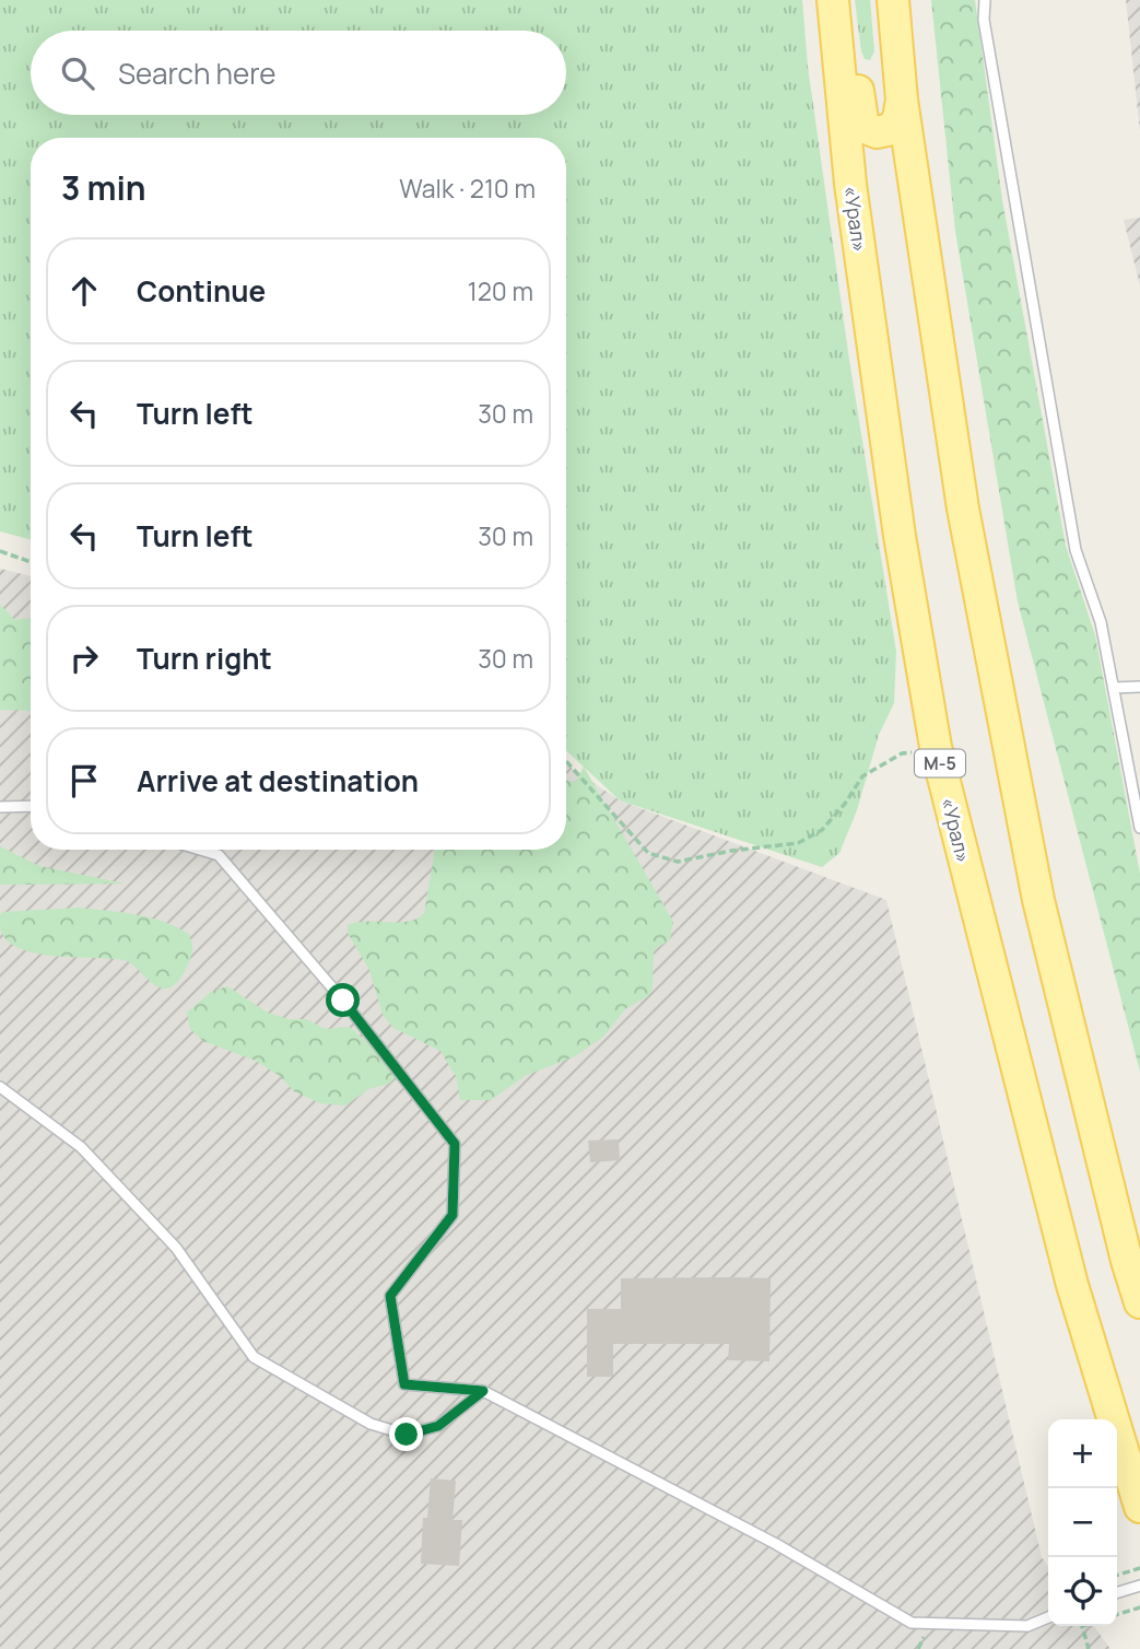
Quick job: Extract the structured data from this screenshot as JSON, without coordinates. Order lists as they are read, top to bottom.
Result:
{
  "streets": {
    "main road": ["«Урал»", "М-5"]
  },
  "page": {
    "search": "Search here",
    "heading": ["3 min", "Walk · 210 m"],
    "list": [
      ["Continue", "120 m"],
      ["Turn left", "30 m"],
      ["Turn left", "30 m"],
      ["Turn right", "30 m"],
      "Arrive at destination"
    ],
    "map_buttons": ["+", "−"]
  }
}
